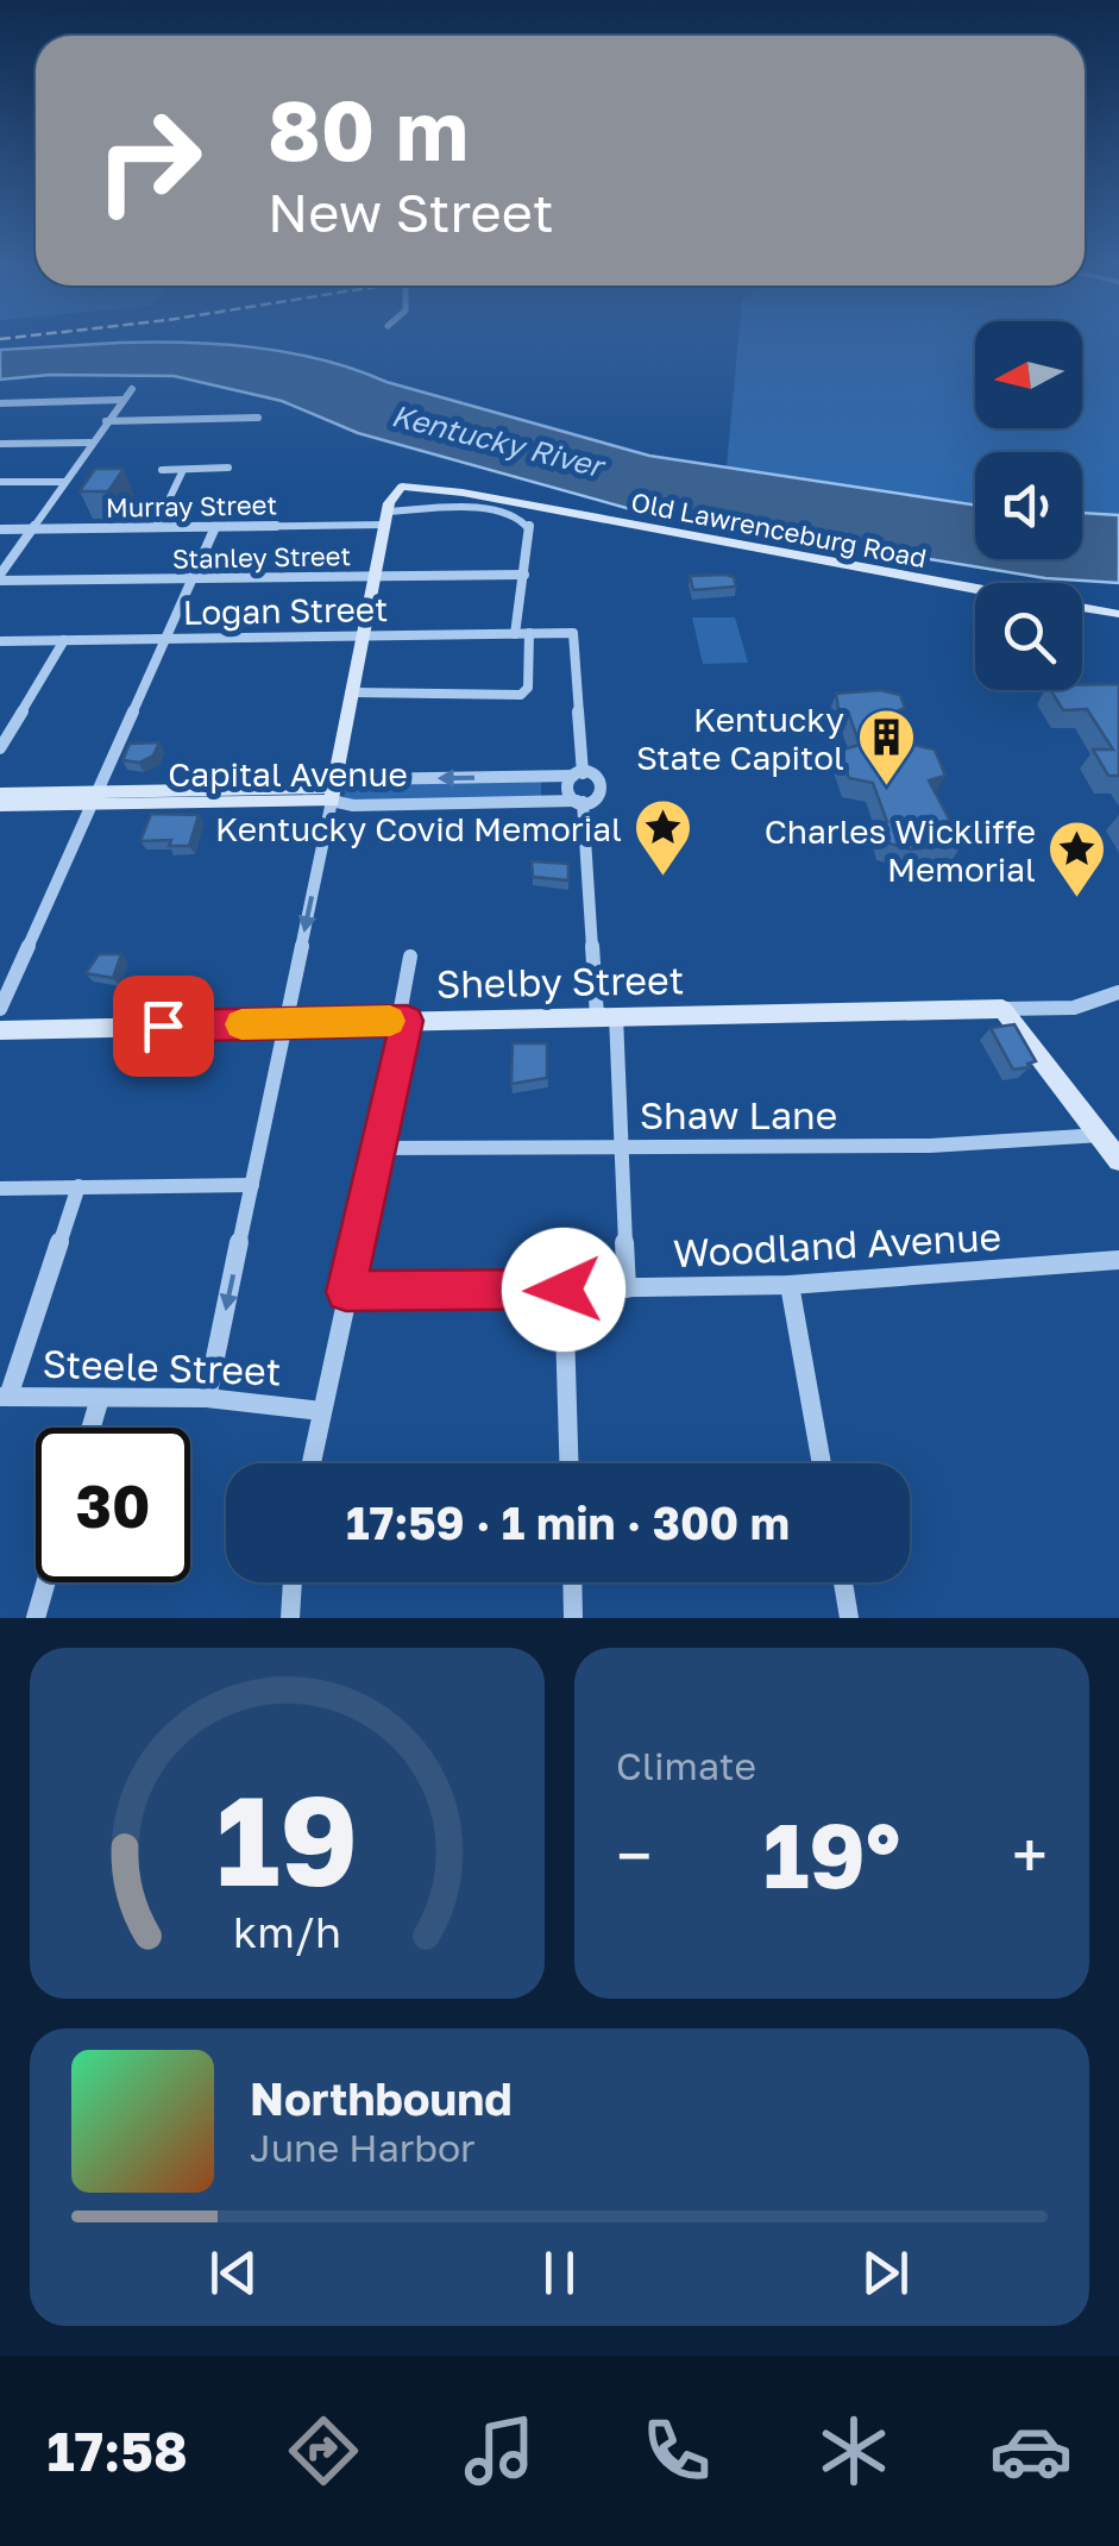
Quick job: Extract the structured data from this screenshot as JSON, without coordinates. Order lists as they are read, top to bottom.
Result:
{
  "streets": {
    "main road": ["Old Lawrenceburg Road", "Capital Avenue", "Shelby Street"],
    "street": [
      "Murray Street",
      "Stanley Street",
      "Logan Street",
      "Shaw Lane",
      "Woodland Avenue",
      "Steele Street"
    ]
  },
  "crossings": [
    ["Murray Street", "Stanley Street"],
    ["Logan Street", "Capital Avenue"]
  ],
  "water": ["Kentucky River"],
  "places": {
    "building": ["Kentucky State Capitol"],
    "place": ["Kentucky Covid Memorial", "Charles Wickliffe Memorial"]
  },
  "north": "left",
  "page": {
    "turn": ["80 m", "New Street"],
    "limit": "30",
    "trip": "17:59 · 1 min · 300 m",
    "tile": "Climate",
    "heat": ["−", "19°", "+"],
    "song": ["Northbound", "June Harbor"],
    "tabs": "17:58",
    "gauge": ["19", "km/h"]
  }
}
